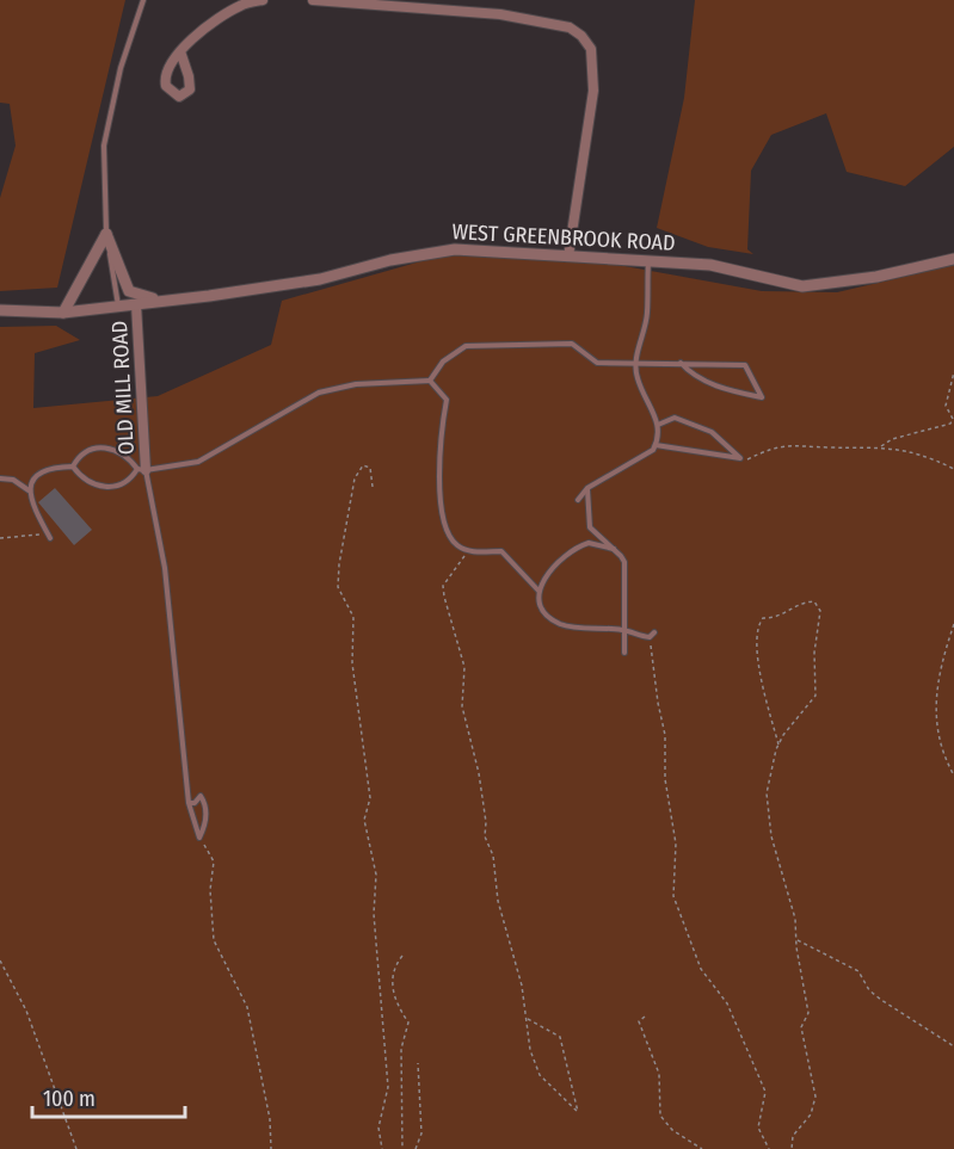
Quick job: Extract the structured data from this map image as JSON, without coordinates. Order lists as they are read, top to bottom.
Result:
{
  "streets": {
    "street": ["WEST GREENBROOK ROAD", "OLD MILL ROAD"]
  },
  "crossings": [
    ["WEST GREENBROOK ROAD", "OLD MILL ROAD"]
  ],
  "scale_bar": "100 m"
}
